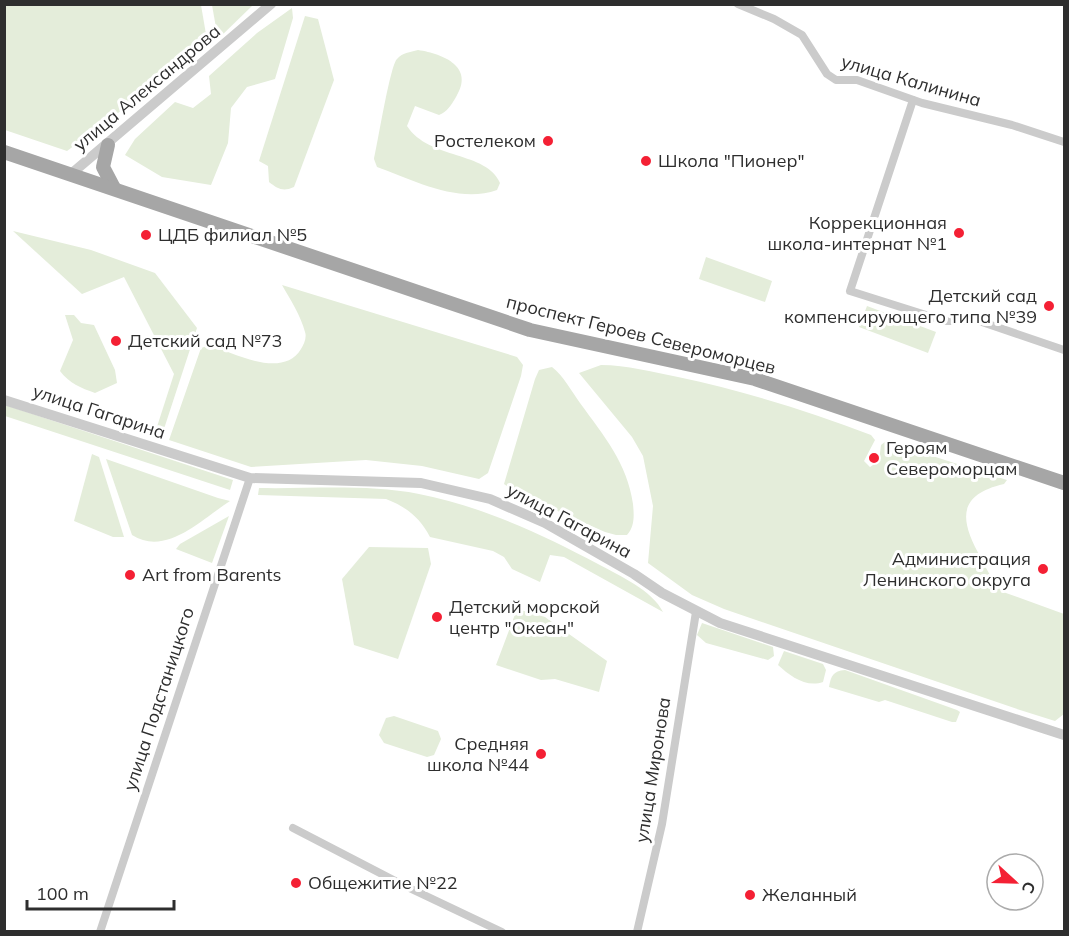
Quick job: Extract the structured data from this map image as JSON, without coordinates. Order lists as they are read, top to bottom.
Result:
{
  "streets": {
    "main road": ["проспект Героев Североморцев"],
    "street": [
      "улица Калинина",
      "улица Александрова",
      "улица Гагарина",
      "улица Подстаницкого",
      "улица Миронова"
    ]
  },
  "crossings": [
    ["улица Александрова", "проспект Героев Североморцев"],
    ["улица Гагарина", "улица Подстаницкого"],
    ["улица Гагарина", "улица Миронова"]
  ],
  "places": [
    "Ростелеком",
    "Школа \"Пионер\"",
    "Коррекционная школа-интернат №1",
    "ЦДБ филиал №5",
    "Детский сад компенсирующего типа №39",
    "Детский сад №73",
    "Героям Cевероморцам",
    "Администрация Ленинского округа",
    "Art from Barents",
    "Детский морской центр \"Океан\"",
    "Средняя школа №44",
    "Общежитие №22",
    "Желанный"
  ],
  "scale_bar": "100 m",
  "north": "right"
}
